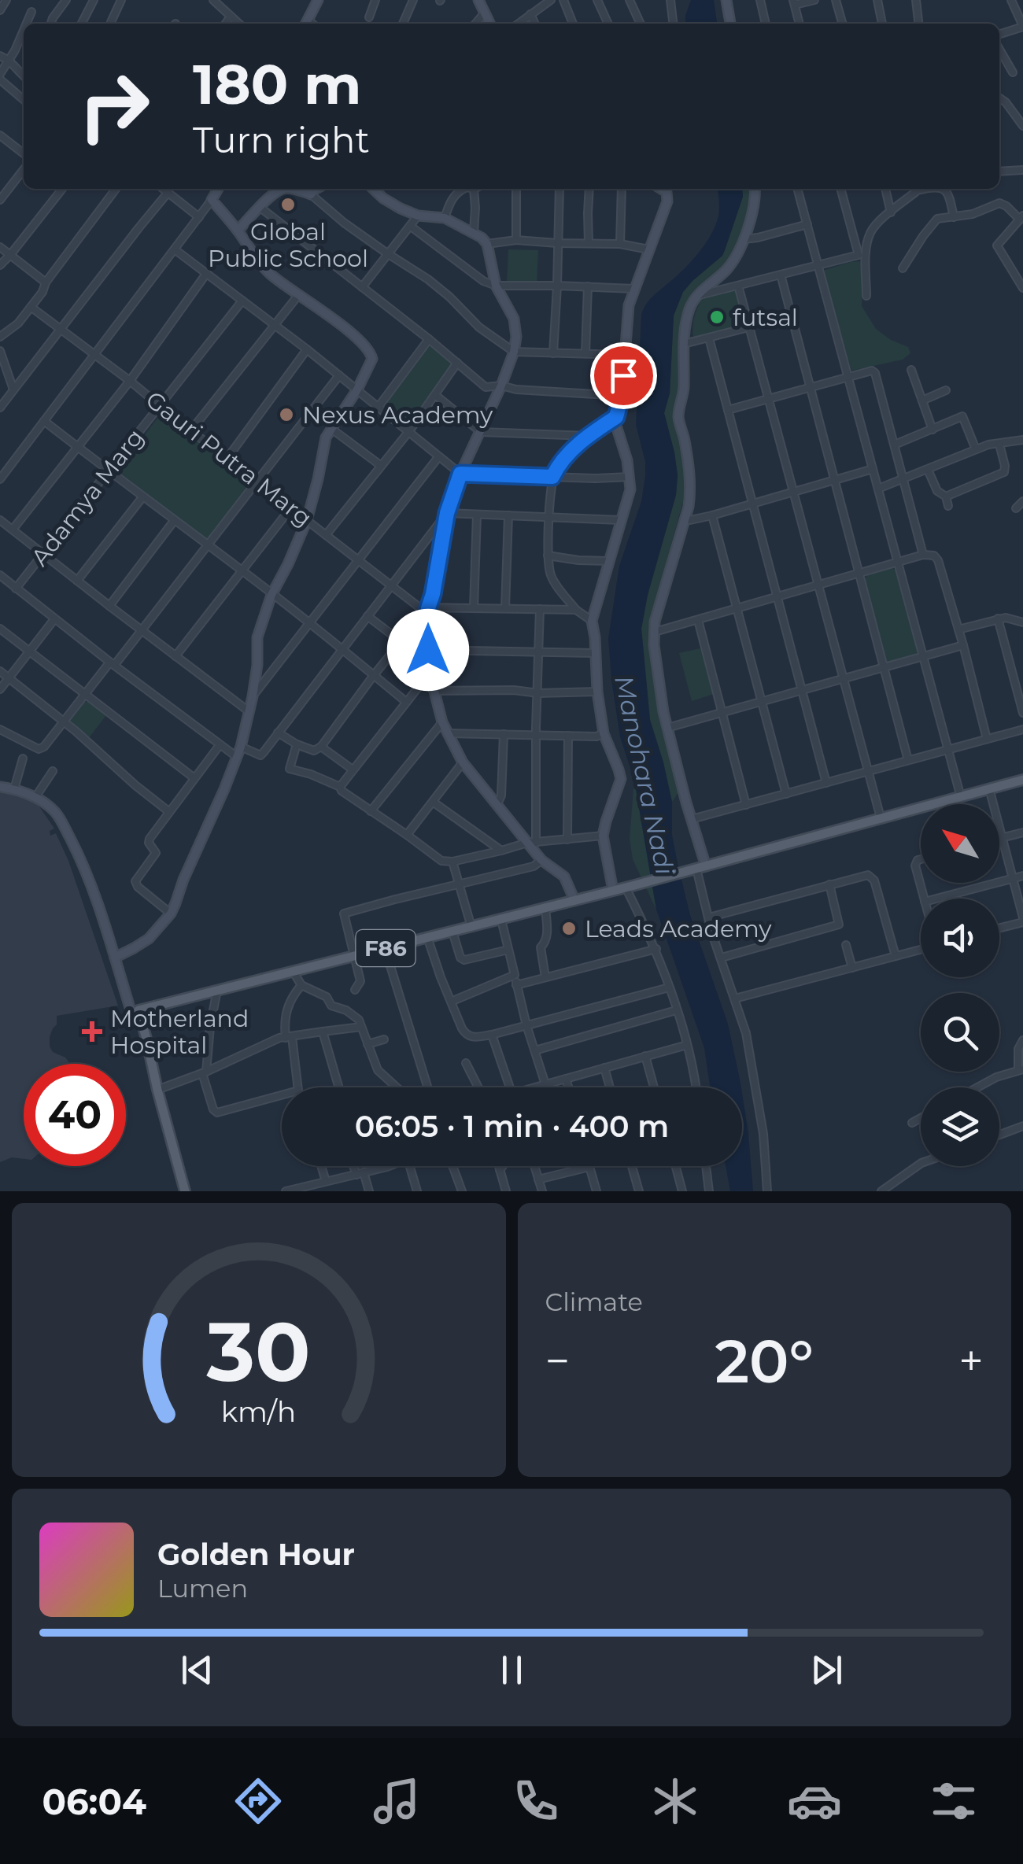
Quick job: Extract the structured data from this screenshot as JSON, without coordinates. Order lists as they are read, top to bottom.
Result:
{
  "streets": {
    "main road": ["F86"],
    "street": ["Gauri Putra Marg", "Adamya Marg"]
  },
  "crossings": [
    ["Gauri Putra Marg", "Adamya Marg"]
  ],
  "water": ["Manohara Nadi"],
  "places": {
    "other": [
      "Global Public School",
      "futsal",
      "Nexus Academy",
      "Leads Academy"
    ],
    "health": ["Motherland Hospital"]
  },
  "north": "top left",
  "page": {
    "turn": ["180 m", "Turn right"],
    "limit": "40",
    "trip": "06:05 · 1 min · 400 m",
    "tile": "Climate",
    "heat": ["−", "20°", "+"],
    "song": ["Golden Hour", "Lumen"],
    "tabs": "06:04",
    "gauge": ["30", "km/h"]
  }
}
